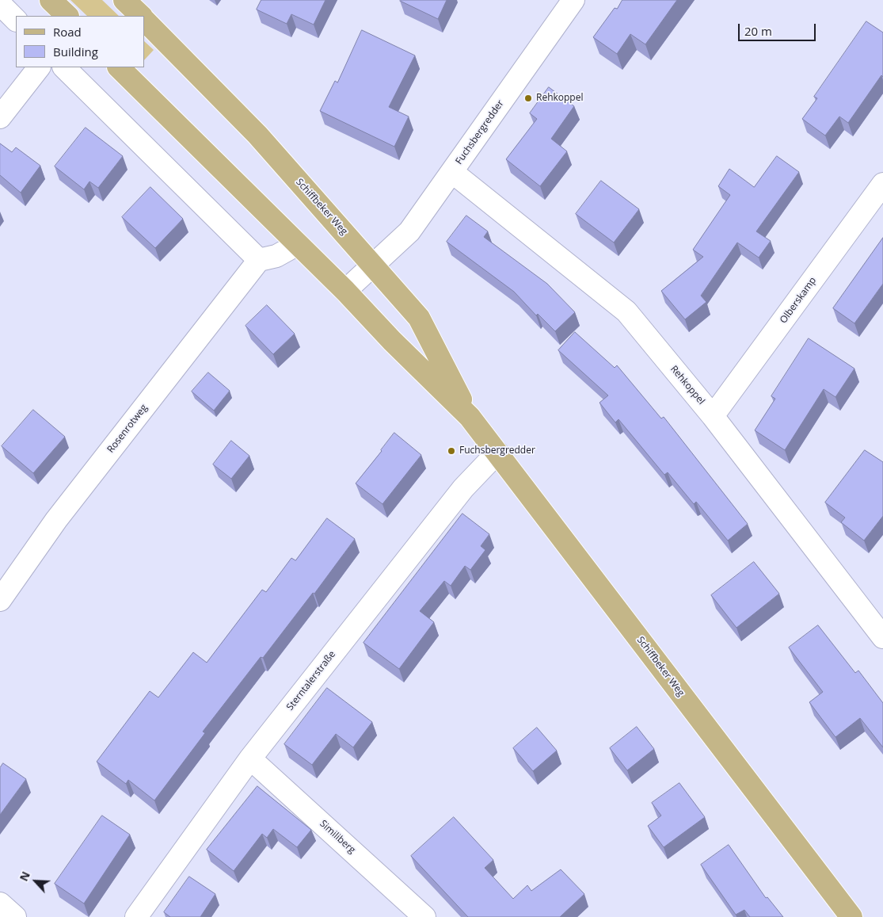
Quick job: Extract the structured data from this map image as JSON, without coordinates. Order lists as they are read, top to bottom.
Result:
{
  "streets": {
    "main road": ["Schiffbeker Weg"],
    "street": [
      "Fuchsbergredder",
      "Olberskamp",
      "Rehkoppel",
      "Rosenrotweg",
      "Sterntalerstraße",
      "Similiberg"
    ]
  },
  "crossings": [
    ["Fuchsbergredder", "Schiffbeker Weg"],
    ["Fuchsbergredder", "Rehkoppel"],
    ["Schiffbeker Weg", "Sterntalerstraße"],
    ["Olberskamp", "Rehkoppel"],
    ["Sterntalerstraße", "Similiberg"]
  ],
  "places": ["Rehkoppel", "Fuchsbergredder"],
  "legend": ["Road", "Building"],
  "scale_bar": "20 m",
  "north": "top left"
}
